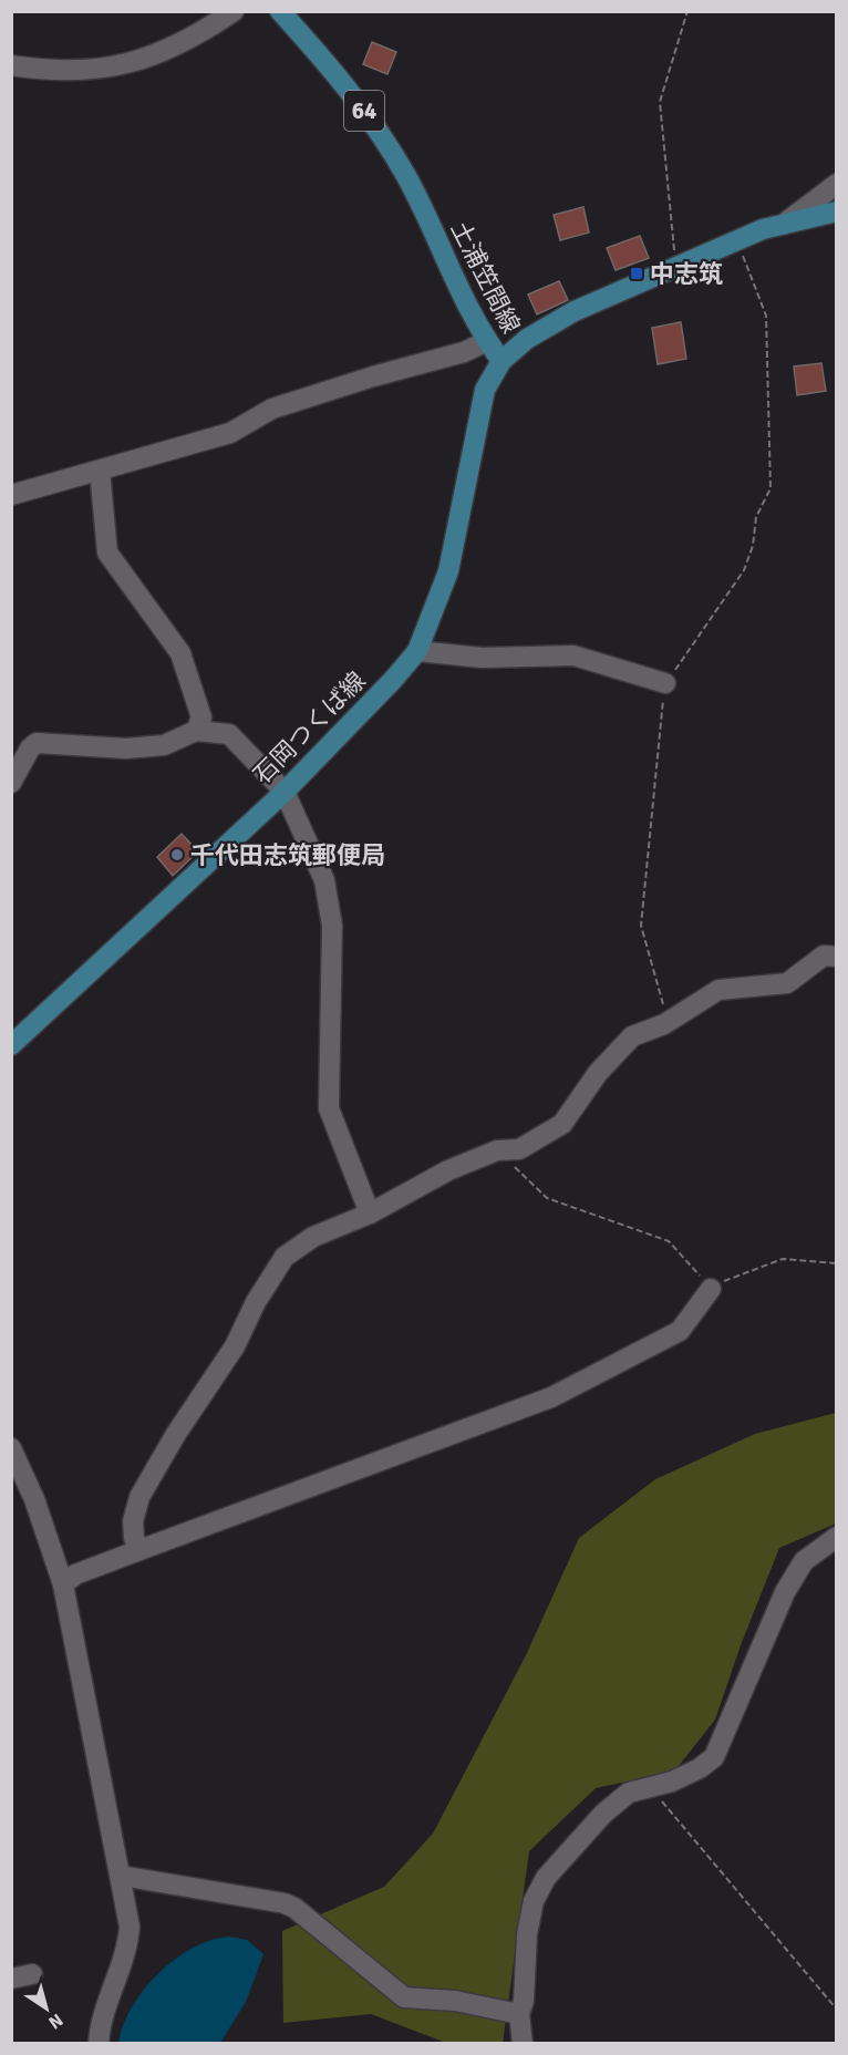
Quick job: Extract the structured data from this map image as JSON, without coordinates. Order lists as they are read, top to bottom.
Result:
{
  "streets": {
    "main road": ["64", "土浦笠間線", "石岡つくば線"]
  },
  "crossings": [
    ["土浦笠間線", "石岡つくば線"]
  ],
  "places": {
    "transit": ["中志筑"],
    "other": ["千代田志筑郵便局"]
  },
  "north": "bottom right"
}
